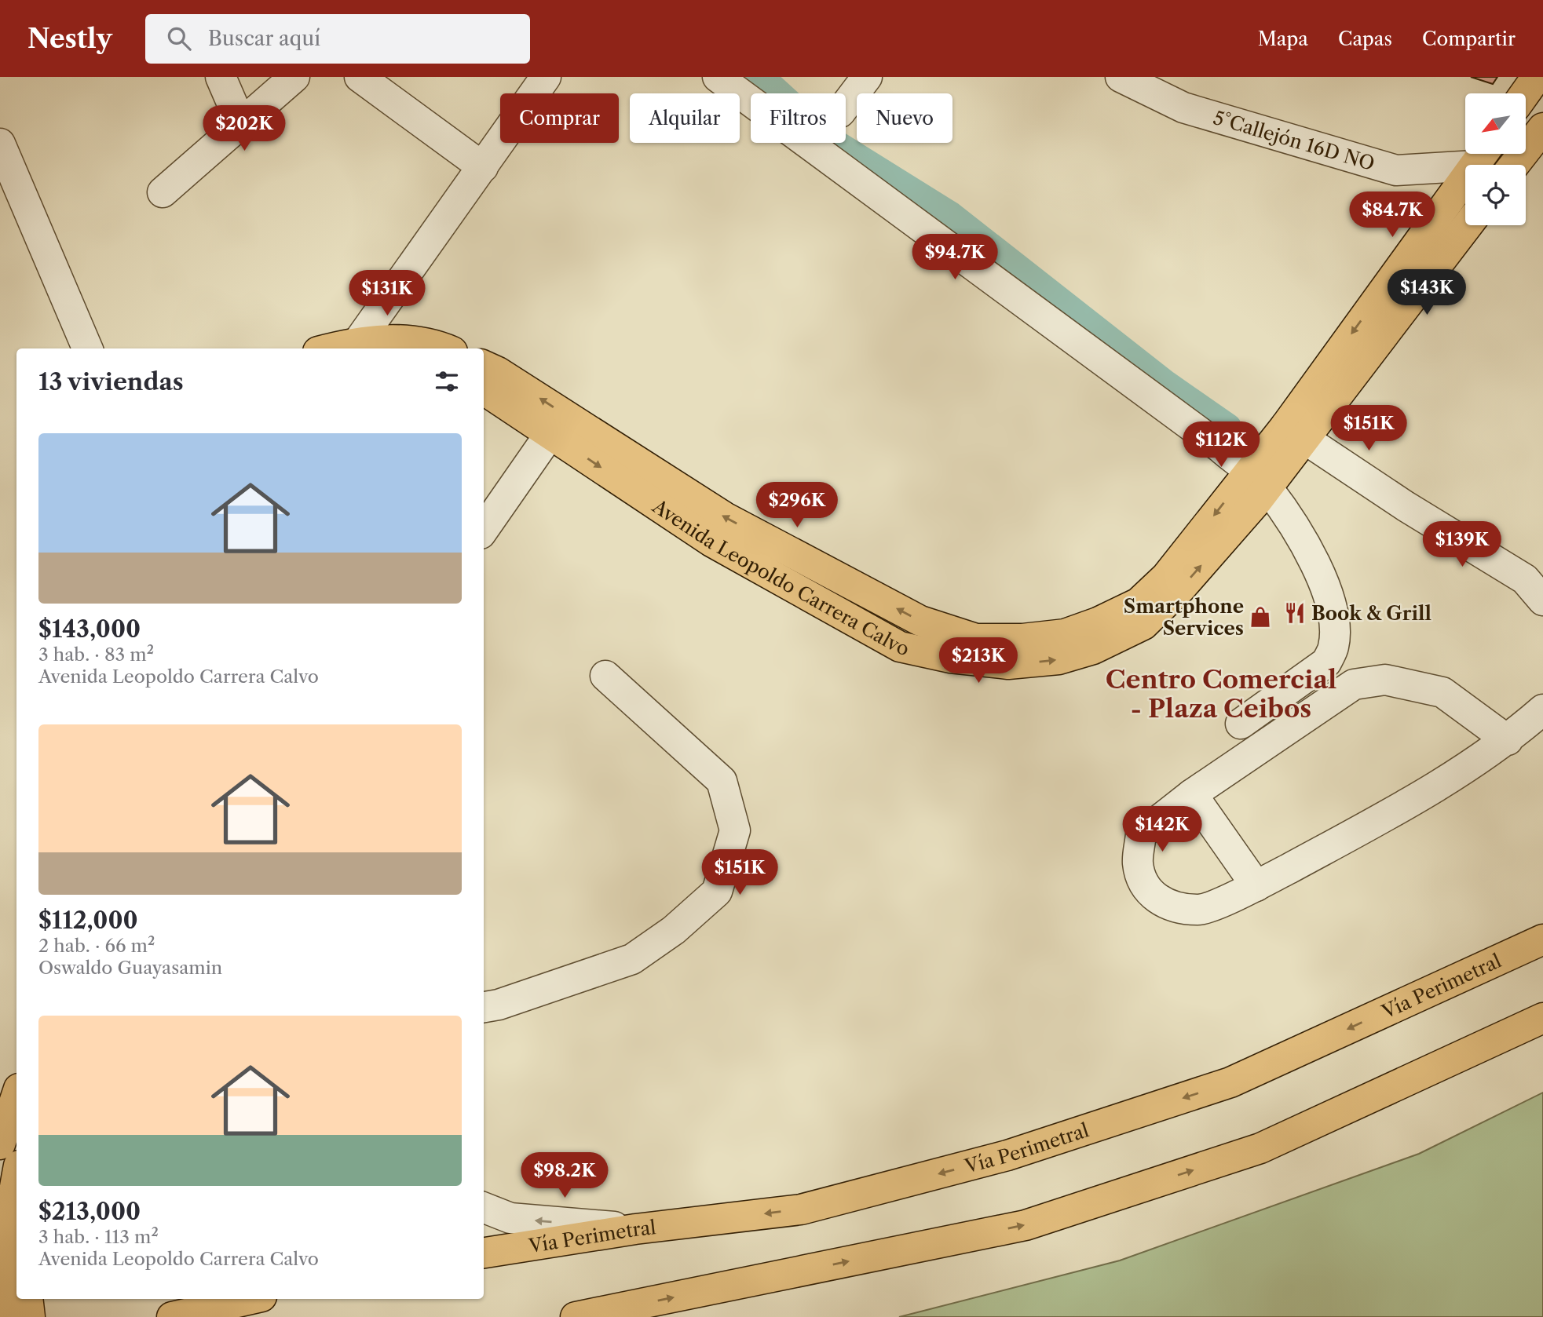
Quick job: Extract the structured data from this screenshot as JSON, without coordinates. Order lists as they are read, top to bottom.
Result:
{
  "streets": {
    "main road": ["Avenida Leopoldo Carrera Calvo", "Vía Perimetral"],
    "street": ["5°Callejón 16D NO"]
  },
  "crossings": [
    ["5°Callejón 16D NO", "Avenida Leopoldo Carrera Calvo"]
  ],
  "districts": ["Centro Comercial - Plaza Ceibos"],
  "places": {
    "restaurant": ["Book & Grill"],
    "shop": ["Smartphone Services"]
  },
  "north": "bottom left",
  "page": {
    "header": "Nestly",
    "search": "Buscar aquí",
    "nav": ["Mapa", "Capas", "Compartir"],
    "chip": [
      "Comprar",
      "Alquilar",
      "Filtros",
      "Nuevo"
    ],
    "price": [
      "$202K",
      "$84.7K",
      "$94.7K",
      "$143K",
      "$131K",
      "$151K",
      "$112K",
      "$296K",
      "$139K",
      "$213K",
      "$142K",
      "$151K",
      "$98.2K"
    ],
    "heading": "13 viviendas",
    "list": [
      {
        "name": "$143,000",
        "note": "3 hab. · 83 m² · Avenida Leopoldo Carrera Calvo"
      },
      {
        "name": "$112,000",
        "note": "2 hab. · 66 m² · Oswaldo Guayasamin"
      },
      {
        "name": "$213,000",
        "note": "3 hab. · 113 m² · Avenida Leopoldo Carrera Calvo"
      }
    ]
  }
}
